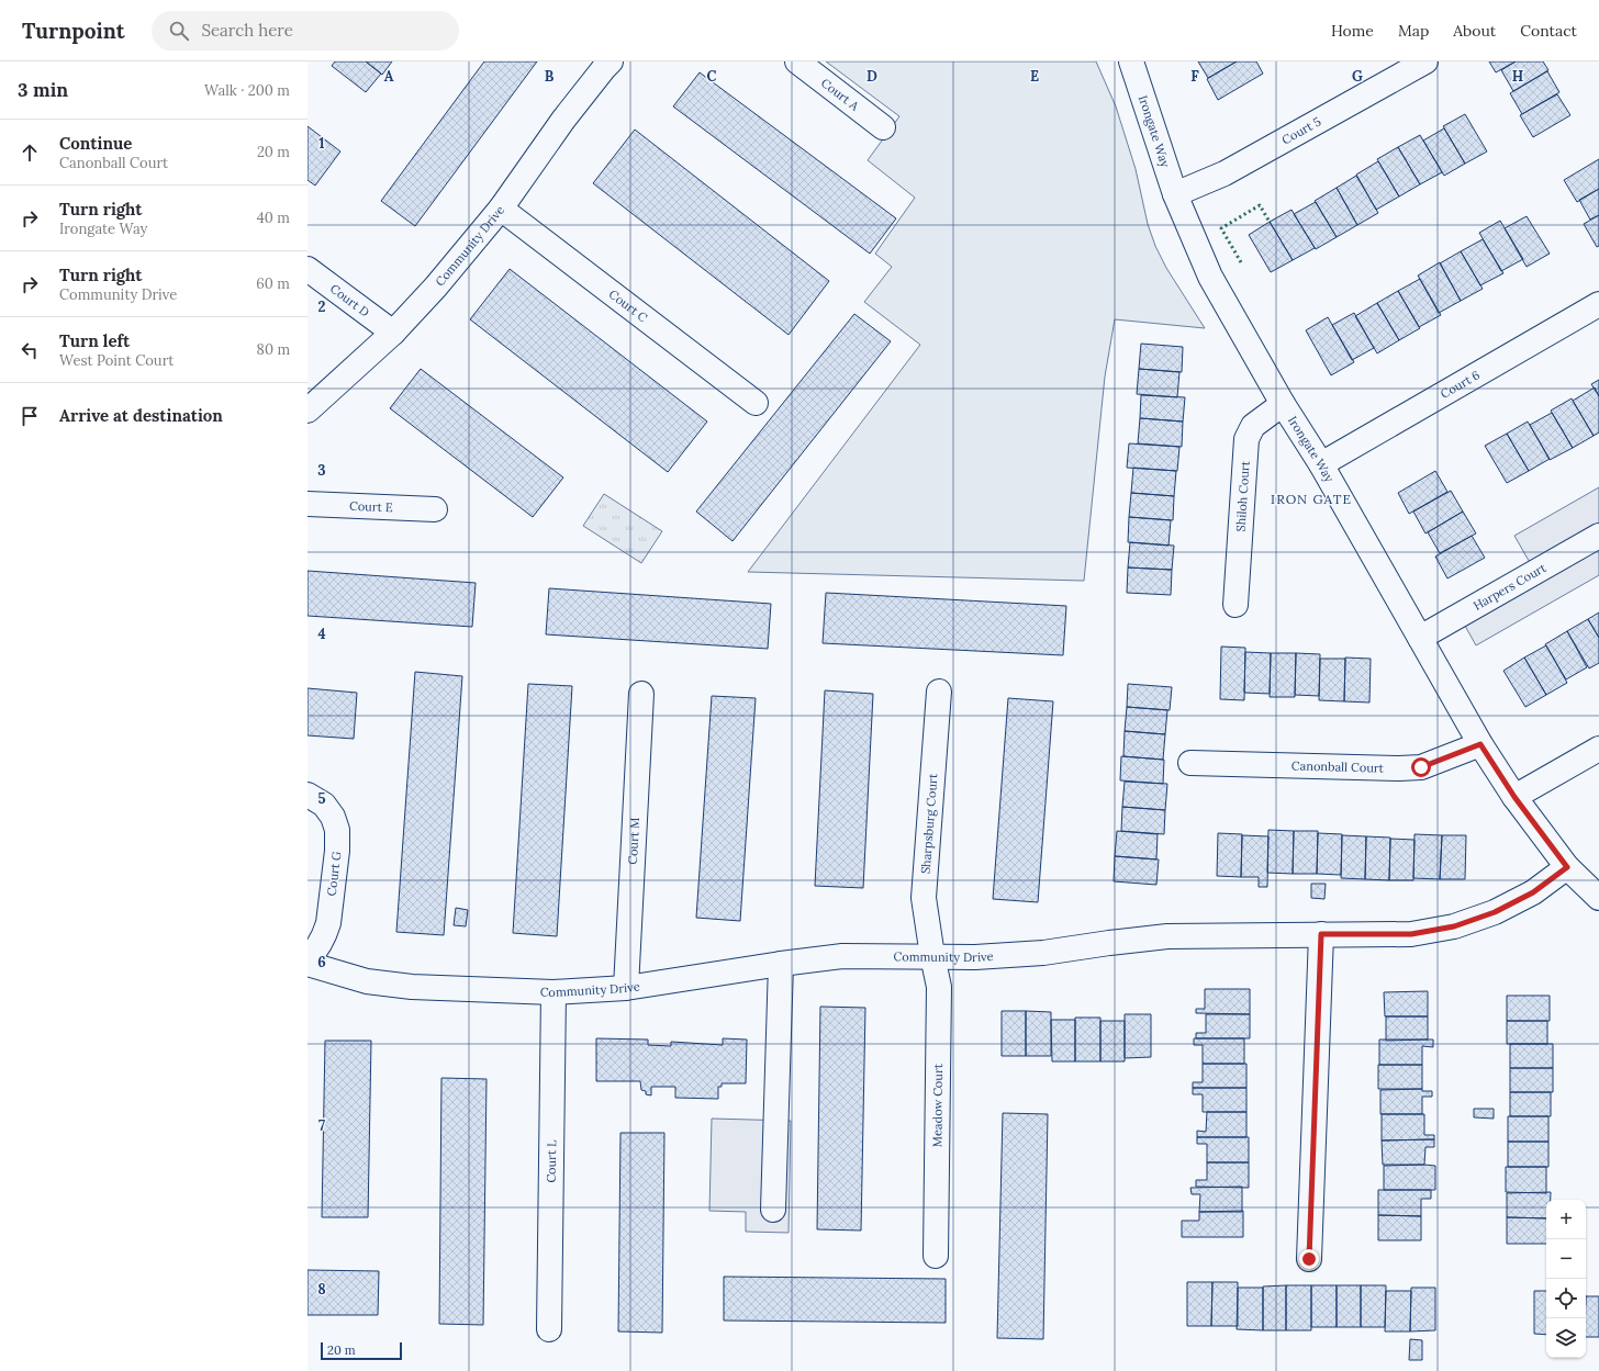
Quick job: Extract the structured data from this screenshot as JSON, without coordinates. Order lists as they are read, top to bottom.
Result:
{
  "streets": {
    "street": [
      "Court A",
      "Court 5",
      "Irongate Way",
      "Community Drive",
      "Court D",
      "Court C",
      "Court 6",
      "Shiloh Court",
      "Court E",
      "Harpers Court",
      "Canonball Court",
      "Sharpsburg Court",
      "Court M",
      "Court G",
      "Meadow Court",
      "Court L"
    ]
  },
  "crossings": [
    ["Court 5", "Irongate Way"],
    ["Irongate Way", "Community Drive"],
    ["Irongate Way", "Court 6"],
    ["Irongate Way", "Shiloh Court"],
    ["Irongate Way", "Harpers Court"],
    ["Irongate Way", "Canonball Court"],
    ["Community Drive", "Court D"],
    ["Community Drive", "Court C"],
    ["Community Drive", "Sharpsburg Court"],
    ["Community Drive", "Court M"],
    ["Community Drive", "Meadow Court"],
    ["Community Drive", "Court L"],
    ["Sharpsburg Court", "Meadow Court"]
  ],
  "districts": ["IRON GATE"],
  "scale_bar": "20 m",
  "page": {
    "header": "Turnpoint",
    "search": "Search here",
    "nav": [
      "Home",
      "Map",
      "About",
      "Contact"
    ],
    "heading": ["3 min", "Walk · 200 m"],
    "list": [
      ["Continue", "Canonball Court", "20 m"],
      ["Turn right", "Irongate Way", "40 m"],
      ["Turn right", "Community Drive", "60 m"],
      ["Turn left", "West Point Court", "80 m"],
      "Arrive at destination"
    ],
    "map_buttons": ["+", "−"],
    "scale": "20 m"
  },
  "grid": {
    "columns": [
      "A",
      "B",
      "C",
      "D",
      "E",
      "F",
      "G",
      "H"
    ],
    "rows": [
      "1",
      "2",
      "3",
      "4",
      "5",
      "6",
      "7",
      "8"
    ]
  }
}
